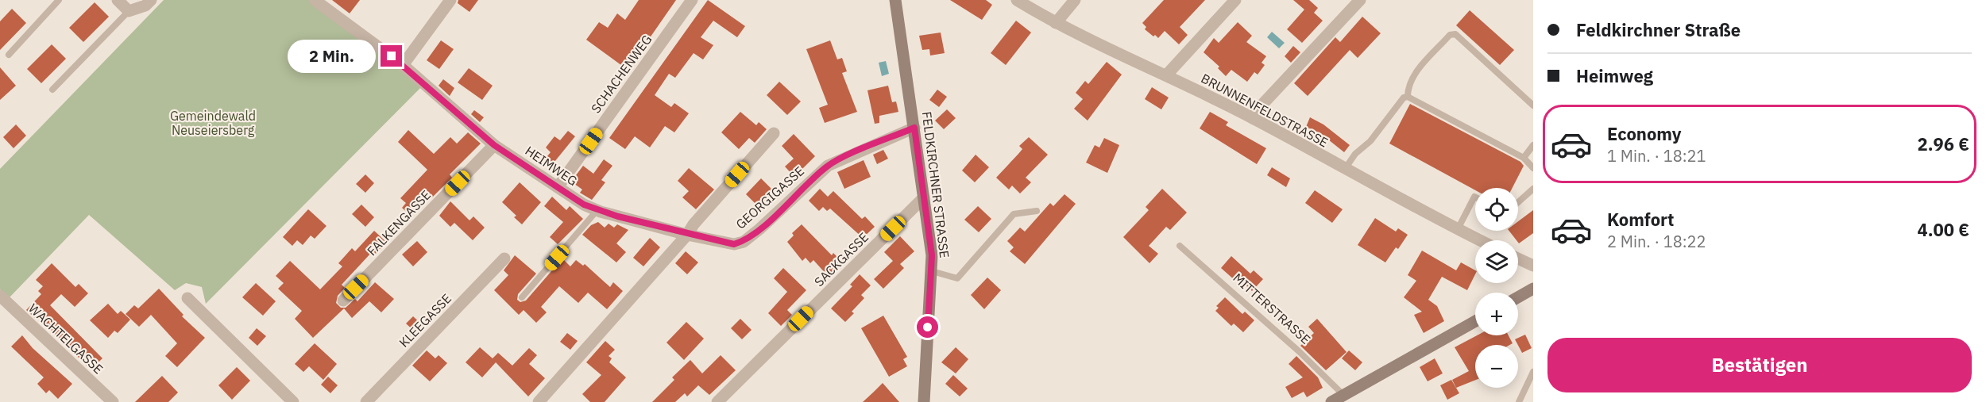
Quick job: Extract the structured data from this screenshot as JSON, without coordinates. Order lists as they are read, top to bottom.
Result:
{
  "streets": {
    "street": [
      "SCHACHENWEG",
      "BRUNNENFELDSTRASSE",
      "HEIMWEG",
      "FELDKIRCHNER STRASSE",
      "GEORGIGASSE",
      "FALKENGASSE",
      "SACKGASSE",
      "KLEEGASSE",
      "WACHTELGASSE"
    ],
    "lane": ["MITTERSTRASSE"]
  },
  "crossings": [
    ["SCHACHENWEG", "HEIMWEG"],
    ["HEIMWEG", "GEORGIGASSE"],
    ["HEIMWEG", "FALKENGASSE"],
    ["FELDKIRCHNER STRASSE", "GEORGIGASSE"],
    ["FELDKIRCHNER STRASSE", "SACKGASSE"]
  ],
  "parks": ["Gemeindewald Neuseiersberg"],
  "page": {
    "banner": ["Feldkirchner Straße", "Heimweg"],
    "bubble": "2 Min.",
    "list": [
      {
        "name": "Economy",
        "note": "1 Min. · 18:21",
        "value": "2.96 €"
      },
      {
        "name": "Komfort",
        "note": "2 Min. · 18:22",
        "value": "4.00 €"
      }
    ],
    "map_buttons": ["+", "−"],
    "buttons": "Bestätigen"
  }
}
